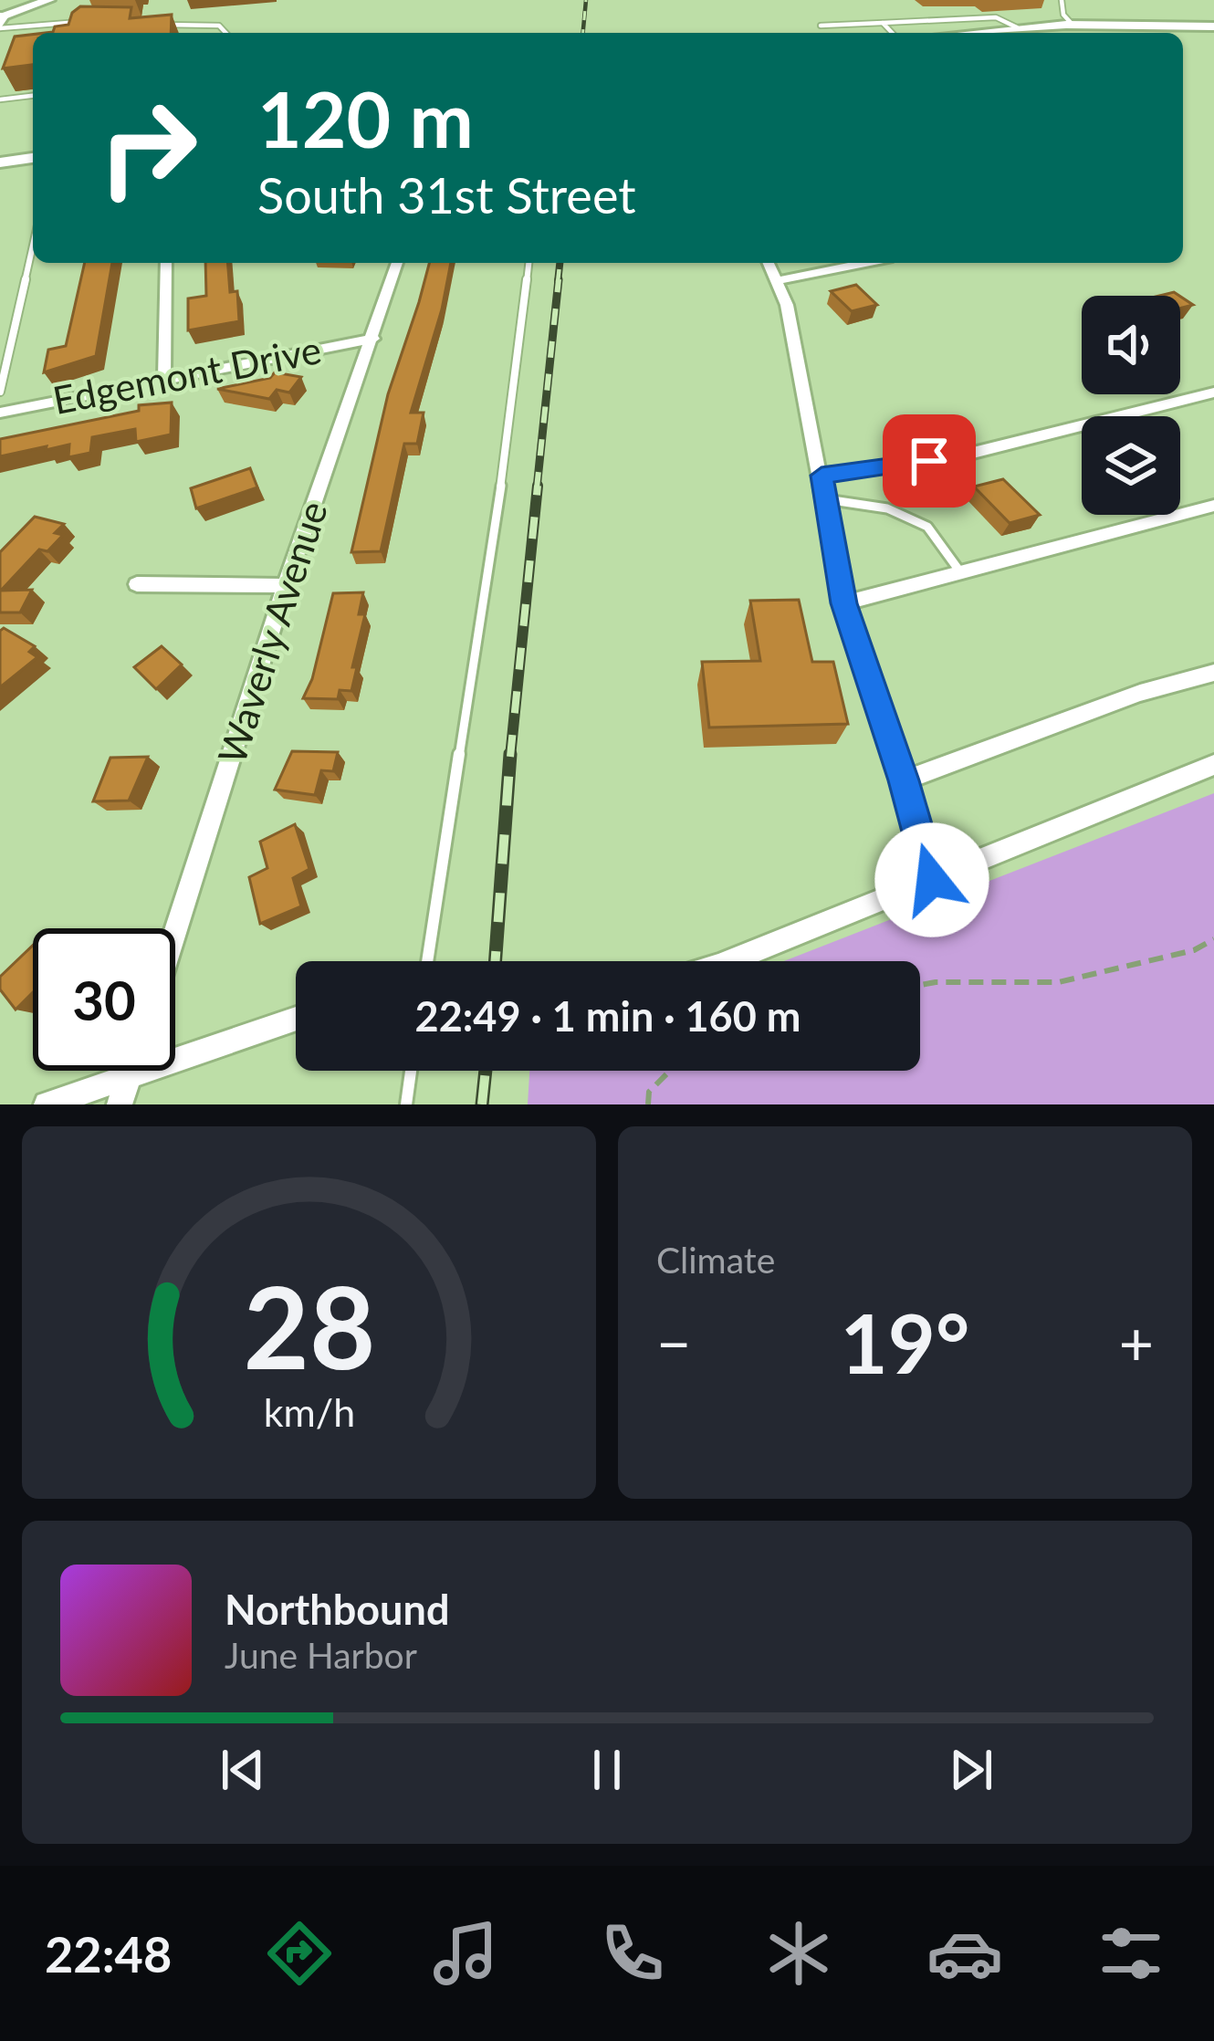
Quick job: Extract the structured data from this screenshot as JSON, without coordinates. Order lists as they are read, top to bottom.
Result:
{
  "streets": {
    "street": ["Edgemont Drive", "Waverly Avenue"]
  },
  "crossings": [
    ["Edgemont Drive", "Waverly Avenue"]
  ],
  "page": {
    "turn": ["120 m", "South 31st Street"],
    "limit": "30",
    "trip": "22:49 · 1 min · 160 m",
    "tile": "Climate",
    "heat": ["−", "19°", "+"],
    "song": ["Northbound", "June Harbor"],
    "tabs": "22:48",
    "gauge": ["28", "km/h"]
  }
}
